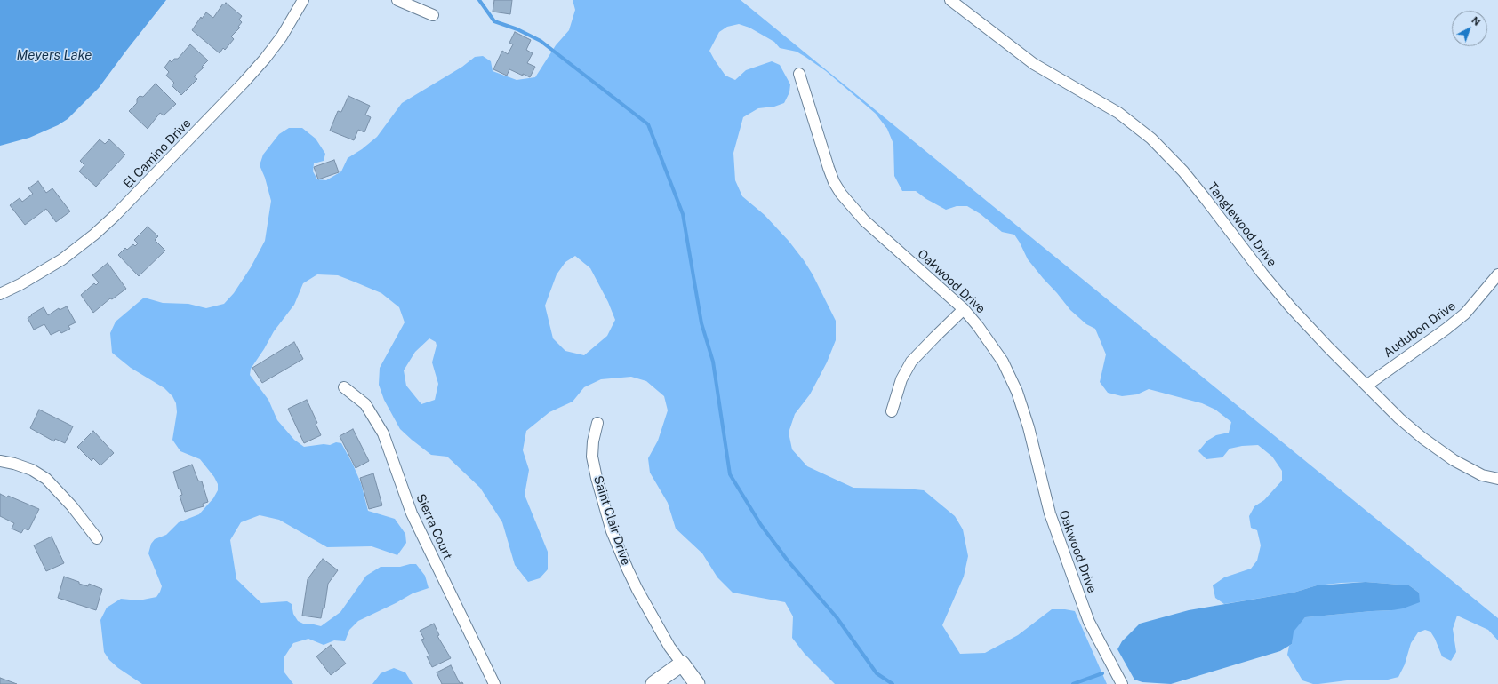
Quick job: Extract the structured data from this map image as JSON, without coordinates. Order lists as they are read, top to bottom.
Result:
{
  "streets": {
    "street": [
      "El Camino Drive",
      "Tanglewood Drive",
      "Oakwood Drive",
      "Audubon Drive",
      "Saint Clair Drive",
      "Sierra Court"
    ]
  },
  "crossings": [
    ["Tanglewood Drive", "Audubon Drive"]
  ],
  "water": ["Meyers Lake"],
  "north": "top right"
}
